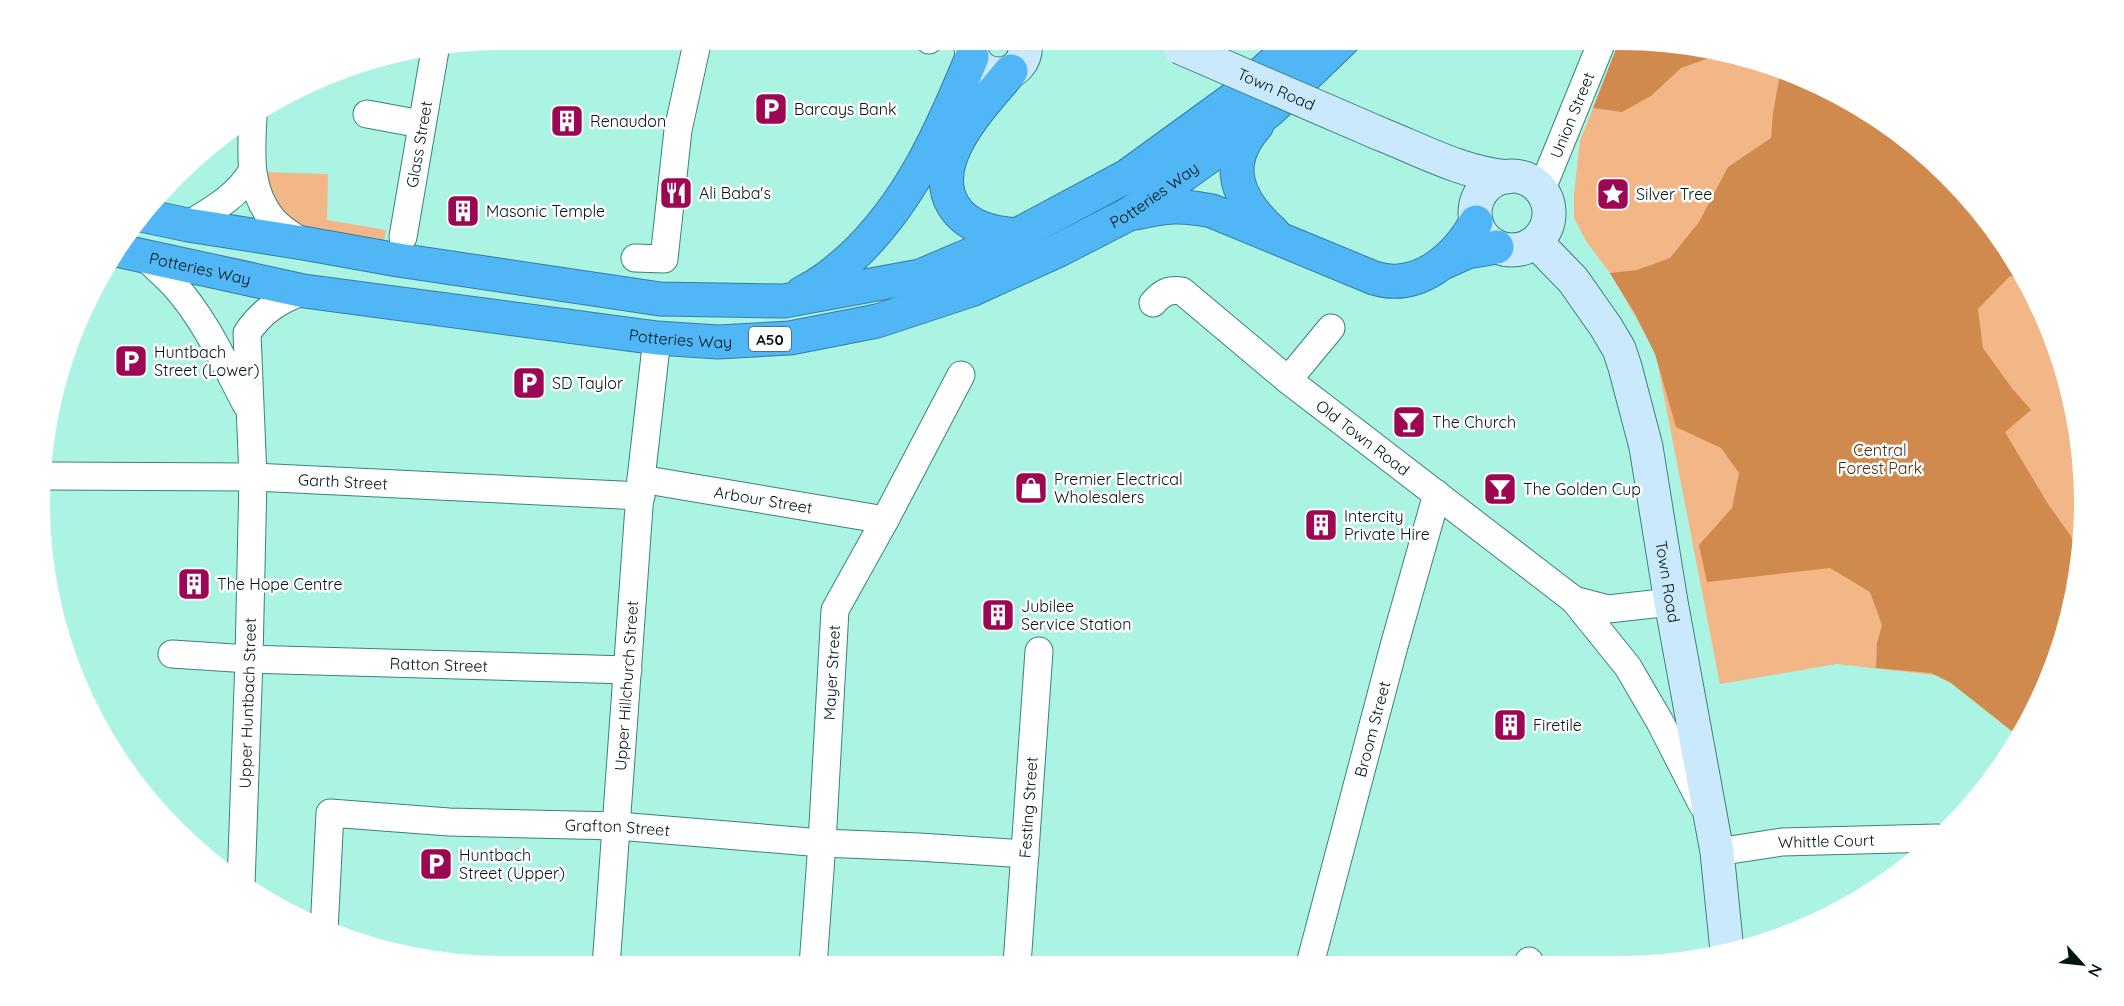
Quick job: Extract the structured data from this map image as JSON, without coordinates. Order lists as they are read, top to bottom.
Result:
{
  "streets": {
    "highway": ["Potteries Way", "A50"],
    "main road": ["Town Road"],
    "street": [
      "Union Street",
      "Glass Street",
      "Old Town Road",
      "Garth Street",
      "Arbour Street",
      "Ratton Street",
      "Mayer Street",
      "Upper Hillchurch Street",
      "Upper Huntbach Street",
      "Broom Street",
      "Festing Street",
      "Grafton Street",
      "Whittle Court"
    ]
  },
  "crossings": [
    ["Town Road", "Union Street"],
    ["Town Road", "Old Town Road"],
    ["Town Road", "Whittle Court"],
    ["Potteries Way", "Upper Hillchurch Street"],
    ["Potteries Way", "Upper Huntbach Street"],
    ["Old Town Road", "Broom Street"],
    ["Old Town Road", "Whittle Court"],
    ["Garth Street", "Arbour Street"],
    ["Garth Street", "Upper Hillchurch Street"],
    ["Garth Street", "Upper Huntbach Street"],
    ["Arbour Street", "Mayer Street"],
    ["Arbour Street", "Upper Hillchurch Street"],
    ["Ratton Street", "Upper Hillchurch Street"],
    ["Ratton Street", "Upper Huntbach Street"],
    ["Mayer Street", "Grafton Street"],
    ["Upper Hillchurch Street", "Grafton Street"],
    ["Festing Street", "Grafton Street"]
  ],
  "parks": ["Central Forest Park"],
  "places": {
    "parking": [
      "Barcays Bank",
      "Huntbach Street (Lower)",
      "SD Taylor",
      "Huntbach Street (Upper)"
    ],
    "building": [
      "Renaudon",
      "Masonic Temple",
      "Intercity Private Hire",
      "The Hope Centre",
      "Jubilee Service Station",
      "Firetile"
    ],
    "restaurant": ["Ali Baba's"],
    "place": ["Silver Tree"],
    "bar": ["The Church", "The Golden Cup"],
    "shop": ["Premier Electrical Wholesalers"]
  },
  "north": "bottom right"
}
